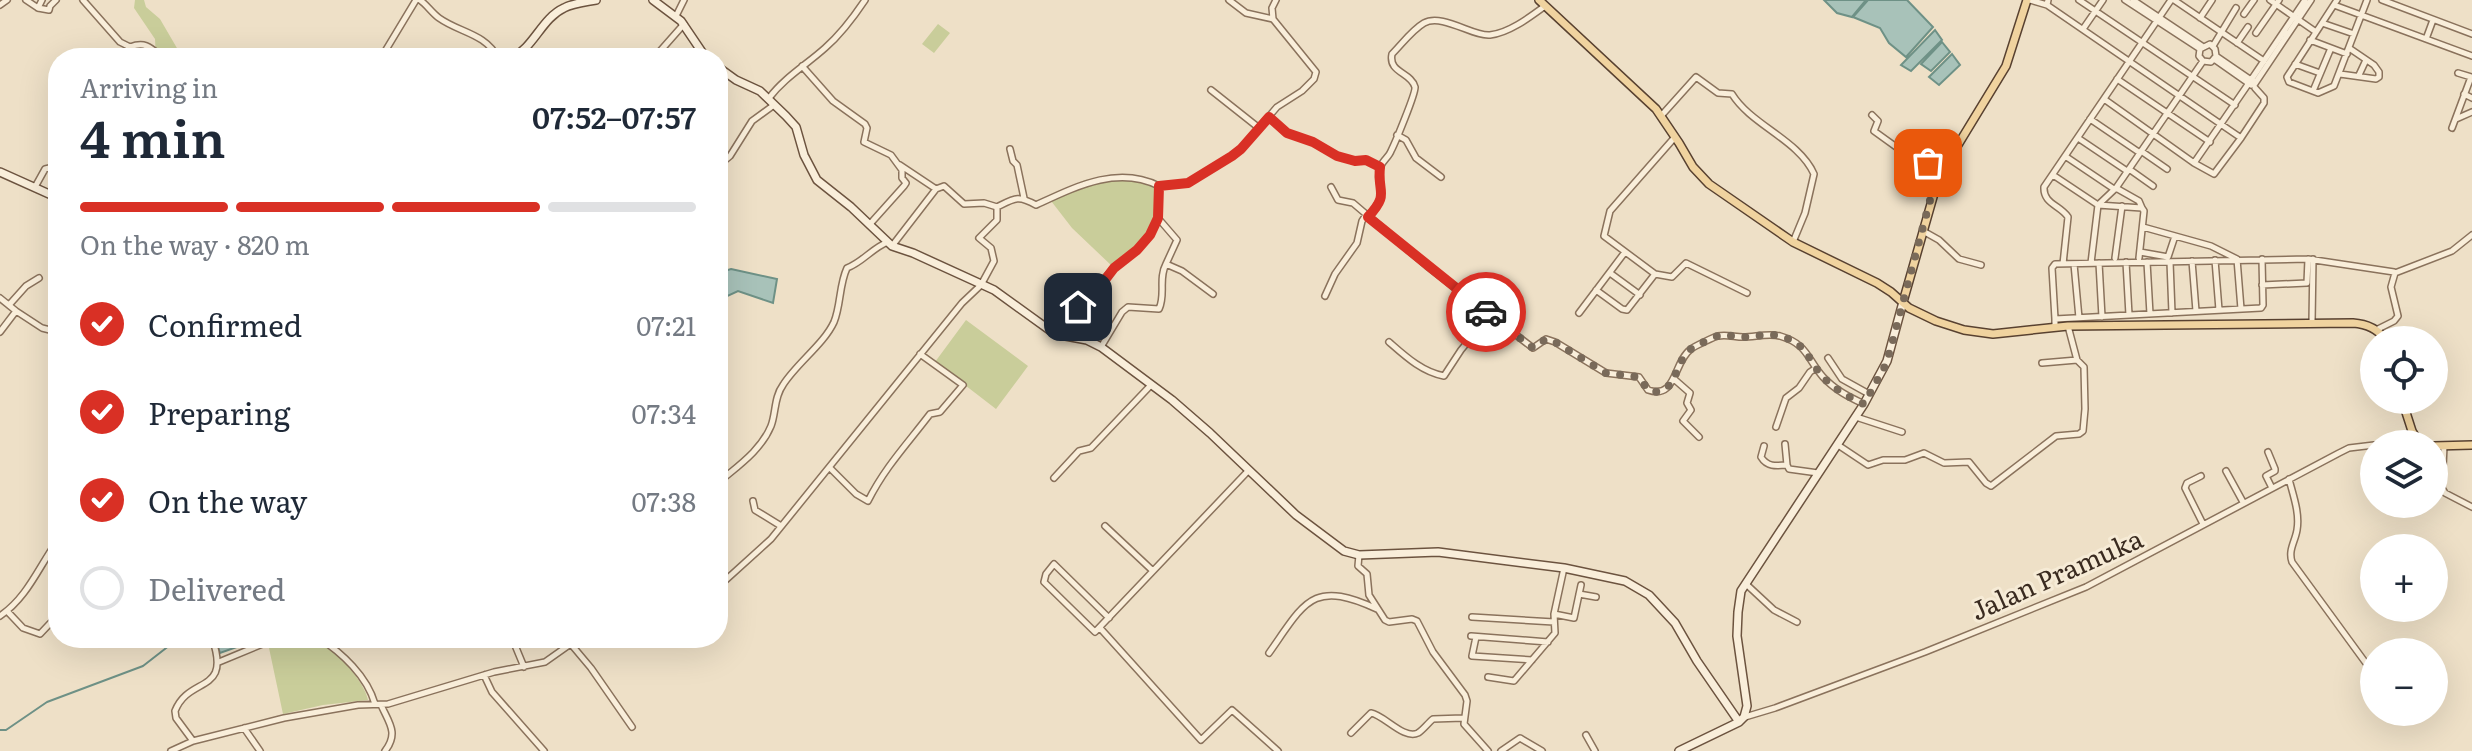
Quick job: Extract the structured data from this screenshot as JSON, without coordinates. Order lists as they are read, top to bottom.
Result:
{
  "streets": {
    "street": ["Jalan Pramuka"]
  },
  "page": {
    "heading": ["4 min", "Arriving in", "07:52–07:57"],
    "bar": "On the way · 820 m",
    "list": [
      ["Confirmed", "07:21"],
      ["Preparing", "07:34"],
      ["On the way", "07:38"],
      "Delivered"
    ],
    "map_buttons": ["+", "−"]
  }
}
